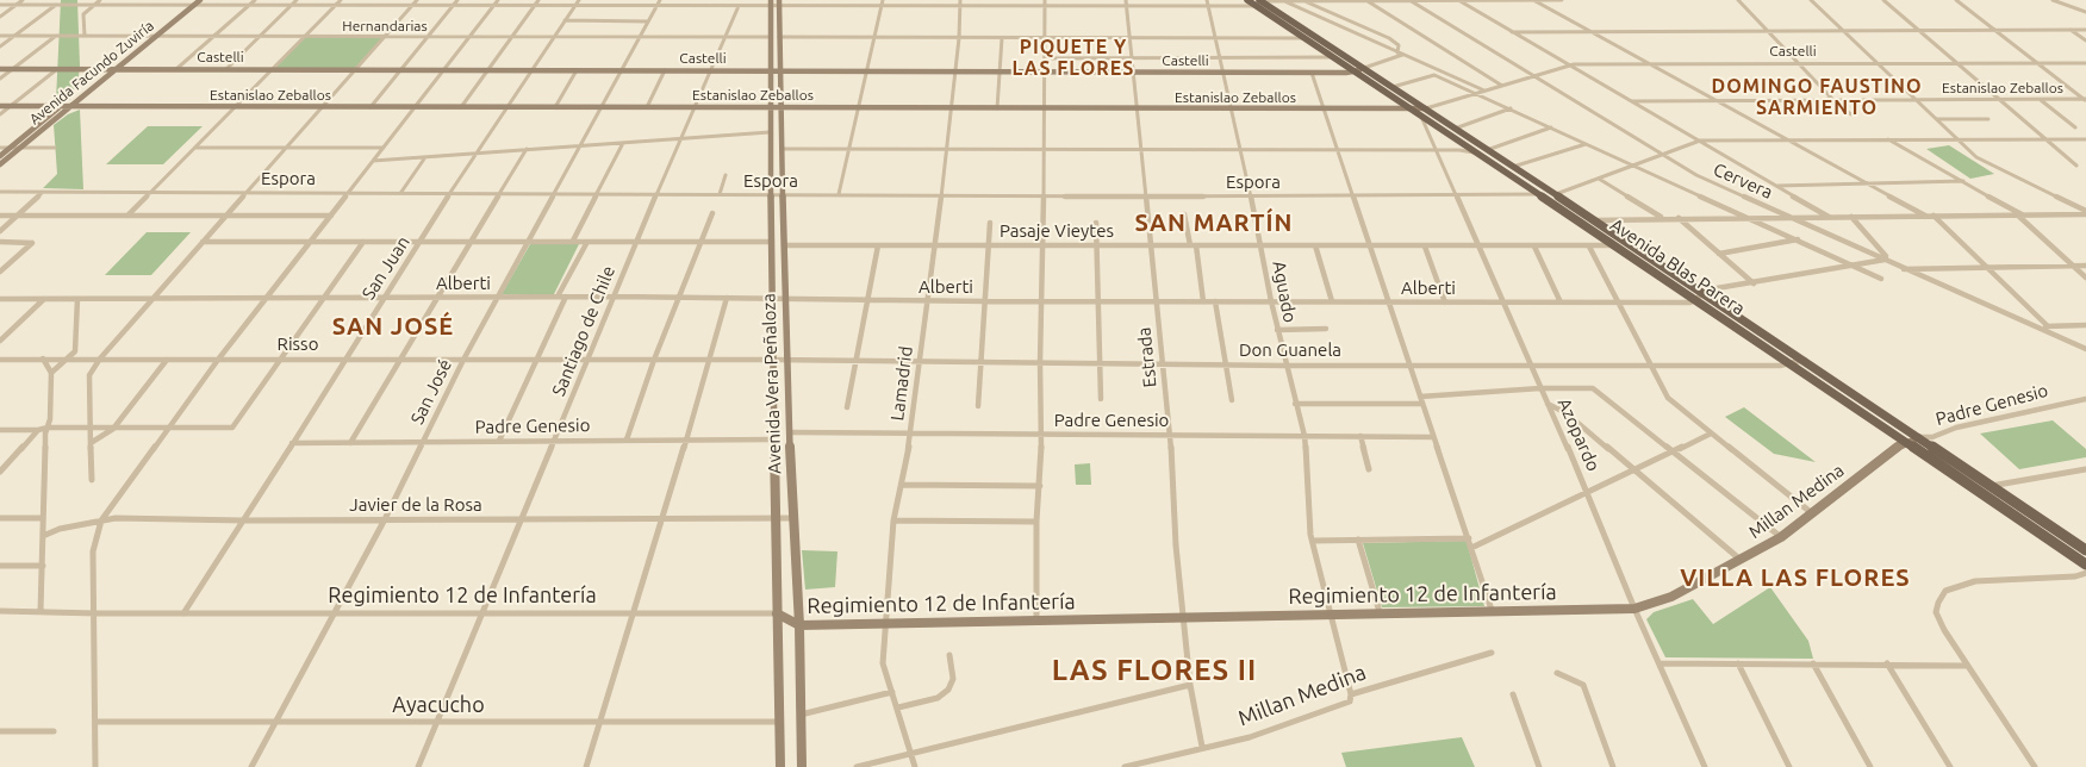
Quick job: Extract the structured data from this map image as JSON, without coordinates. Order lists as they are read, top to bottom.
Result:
{
  "streets": {
    "main road": [
      "Castelli",
      "Avenida Facundo Zuviría",
      "Estanislao Zeballos",
      "Avenida Blas Parera",
      "Avenida Vera Peñaloza",
      "Padre Genesio",
      "Millan Medina",
      "Regimiento 12 de Infantería"
    ],
    "street": [
      "Hernandarias",
      "Espora",
      "Cervera",
      "Pasaje Vieytes",
      "San Juan",
      "Alberti",
      "Aguado",
      "Santiago de Chile",
      "Risso",
      "Don Guanela",
      "Estrada",
      "Lamadrid",
      "San José",
      "Azopardo",
      "Javier de la Rosa",
      "Ayacucho"
    ]
  },
  "crossings": [
    ["Hernandarias", "Avenida Facundo Zuviría"],
    ["Hernandarias", "San Juan"],
    ["Hernandarias", "Santiago de Chile"],
    ["Hernandarias", "Avenida Vera Peñaloza"],
    ["Hernandarias", "San José"],
    ["Castelli", "Avenida Facundo Zuviría"],
    ["Castelli", "Estanislao Zeballos"],
    ["Castelli", "Cervera"],
    ["Castelli", "Avenida Blas Parera"],
    ["Castelli", "San Juan"],
    ["Castelli", "Aguado"],
    ["Castelli", "Santiago de Chile"],
    ["Castelli", "Estrada"],
    ["Castelli", "Avenida Vera Peñaloza"],
    ["Castelli", "Lamadrid"],
    ["Castelli", "San José"],
    ["Avenida Facundo Zuviría", "Estanislao Zeballos"],
    ["Estanislao Zeballos", "Avenida Blas Parera"],
    ["Estanislao Zeballos", "San Juan"],
    ["Estanislao Zeballos", "Aguado"],
    ["Estanislao Zeballos", "Santiago de Chile"],
    ["Estanislao Zeballos", "Estrada"],
    ["Estanislao Zeballos", "Avenida Vera Peñaloza"],
    ["Estanislao Zeballos", "Lamadrid"],
    ["Estanislao Zeballos", "San José"],
    ["Espora", "Avenida Blas Parera"],
    ["Espora", "San Juan"],
    ["Espora", "Aguado"],
    ["Espora", "Santiago de Chile"],
    ["Espora", "Estrada"],
    ["Espora", "Avenida Vera Peñaloza"],
    ["Espora", "Lamadrid"],
    ["Espora", "San José"],
    ["Espora", "Azopardo"],
    ["Cervera", "Alberti"],
    ["Pasaje Vieytes", "Avenida Blas Parera"],
    ["Pasaje Vieytes", "Aguado"],
    ["Pasaje Vieytes", "Estrada"],
    ["Pasaje Vieytes", "Avenida Vera Peñaloza"],
    ["Pasaje Vieytes", "Lamadrid"],
    ["Pasaje Vieytes", "Azopardo"],
    ["Avenida Blas Parera", "Alberti"],
    ["Avenida Blas Parera", "Don Guanela"],
    ["Avenida Blas Parera", "Padre Genesio"],
    ["Avenida Blas Parera", "Azopardo"],
    ["Avenida Blas Parera", "Millan Medina"],
    ["San Juan", "Alberti"],
    ["San Juan", "Risso"],
    ["San Juan", "Padre Genesio"],
    ["San Juan", "Javier de la Rosa"],
    ["San Juan", "Regimiento 12 de Infantería"],
    ["Alberti", "Aguado"],
    ["Alberti", "Santiago de Chile"],
    ["Alberti", "Estrada"],
    ["Alberti", "Avenida Vera Peñaloza"],
    ["Alberti", "Lamadrid"],
    ["Alberti", "San José"],
    ["Alberti", "Azopardo"],
    ["Aguado", "Don Guanela"],
    ["Aguado", "Padre Genesio"],
    ["Aguado", "Millan Medina"],
    ["Aguado", "Regimiento 12 de Infantería"],
    ["Santiago de Chile", "Risso"],
    ["Santiago de Chile", "Padre Genesio"],
    ["Santiago de Chile", "Javier de la Rosa"],
    ["Santiago de Chile", "Regimiento 12 de Infantería"],
    ["Santiago de Chile", "Ayacucho"],
    ["Risso", "Don Guanela"],
    ["Risso", "Avenida Vera Peñaloza"],
    ["Risso", "San José"],
    ["Don Guanela", "Estrada"],
    ["Don Guanela", "Avenida Vera Peñaloza"],
    ["Don Guanela", "Lamadrid"],
    ["Don Guanela", "Azopardo"],
    ["Estrada", "Padre Genesio"],
    ["Estrada", "Millan Medina"],
    ["Estrada", "Regimiento 12 de Infantería"],
    ["Avenida Vera Peñaloza", "Padre Genesio"],
    ["Avenida Vera Peñaloza", "Javier de la Rosa"],
    ["Avenida Vera Peñaloza", "Regimiento 12 de Infantería"],
    ["Avenida Vera Peñaloza", "Ayacucho"],
    ["Lamadrid", "Padre Genesio"],
    ["Lamadrid", "Regimiento 12 de Infantería"],
    ["San José", "Padre Genesio"],
    ["San José", "Javier de la Rosa"],
    ["San José", "Regimiento 12 de Infantería"],
    ["San José", "Ayacucho"],
    ["Padre Genesio", "Millan Medina"],
    ["Azopardo", "Millan Medina"],
    ["Azopardo", "Regimiento 12 de Infantería"],
    ["Millan Medina", "Regimiento 12 de Infantería"]
  ],
  "districts": [
    "PIQUETE Y LAS FLORES",
    "DOMINGO FAUSTINO SARMIENTO",
    "SAN MARTÍN",
    "SAN JOSÉ",
    "VILLA LAS FLORES",
    "LAS FLORES II"
  ]
}
